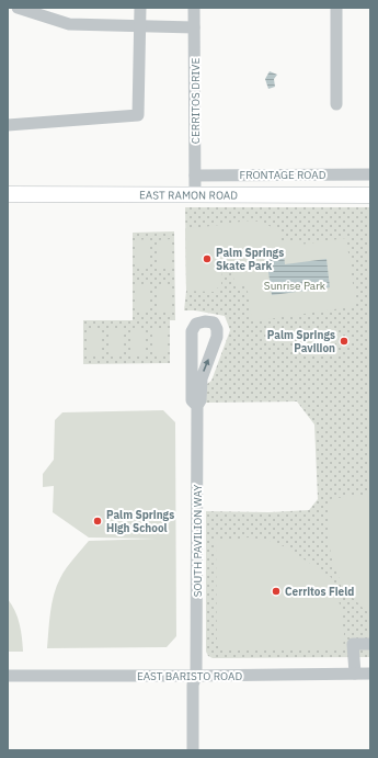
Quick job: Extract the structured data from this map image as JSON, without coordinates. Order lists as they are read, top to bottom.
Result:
{
  "streets": {
    "main road": ["EAST RAMON ROAD"],
    "street": [
      "CERRITOS DRIVE",
      "FRONTAGE ROAD",
      "SOUTH PAVILION WAY",
      "EAST BARISTO ROAD"
    ]
  },
  "crossings": [
    ["CERRITOS DRIVE", "FRONTAGE ROAD"],
    ["CERRITOS DRIVE", "EAST RAMON ROAD"],
    ["SOUTH PAVILION WAY", "EAST BARISTO ROAD"]
  ],
  "parks": ["Sunrise Park"],
  "places": [
    "Palm Springs Skate Park",
    "Palm Springs Pavilion",
    "Palm Springs High School",
    "Cerritos Field"
  ]
}
